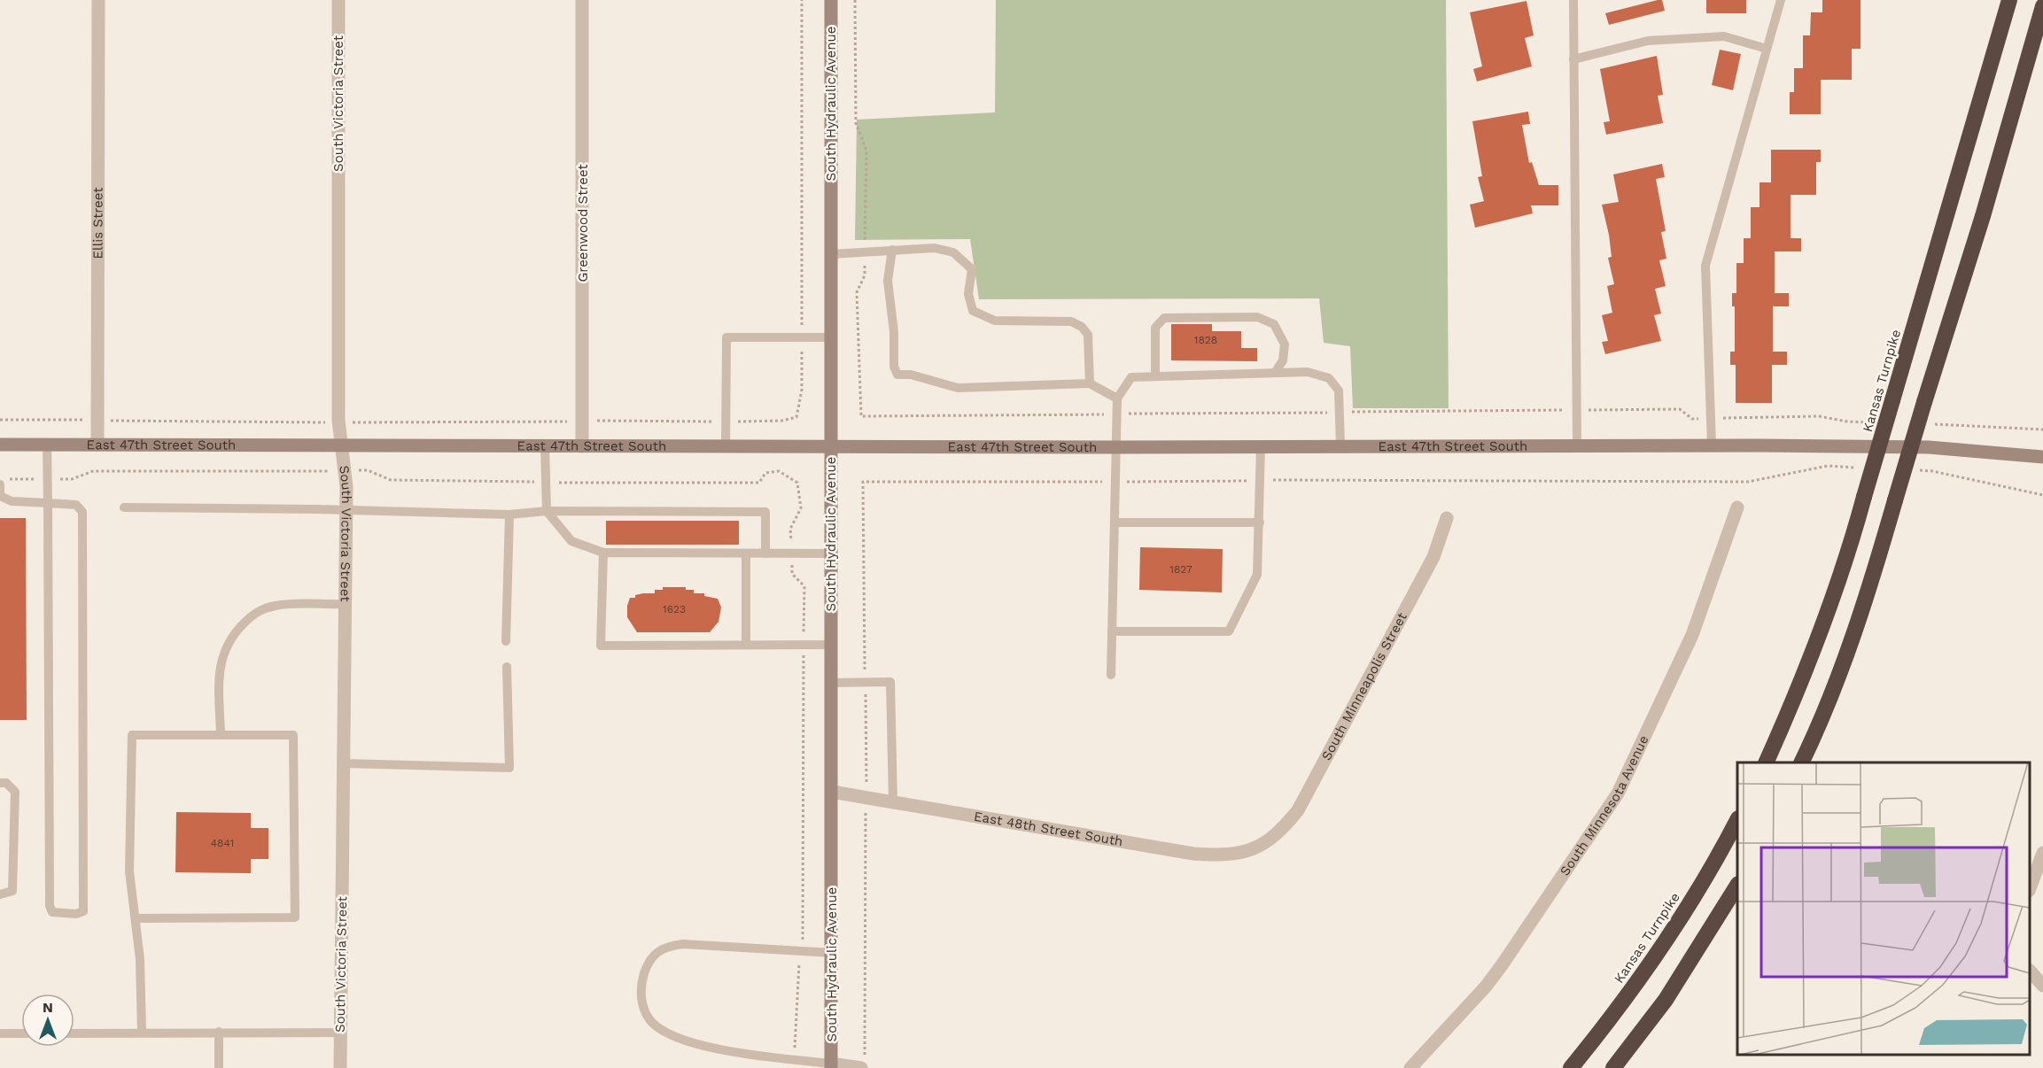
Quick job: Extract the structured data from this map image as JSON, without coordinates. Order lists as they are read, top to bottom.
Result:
{
  "streets": {
    "highway": ["Kansas Turnpike"],
    "main road": ["South Hydraulic Avenue", "East 47th Street South"],
    "street": [
      "South Victoria Street",
      "Ellis Street",
      "Greenwood Street",
      "South Minneapolis Street",
      "South Minnesota Avenue",
      "East 48th Street South"
    ]
  },
  "crossings": [
    ["South Victoria Street", "East 47th Street South"],
    ["South Hydraulic Avenue", "East 47th Street South"],
    ["South Hydraulic Avenue", "East 48th Street South"],
    ["Ellis Street", "East 47th Street South"],
    ["Greenwood Street", "East 47th Street South"],
    ["South Minneapolis Street", "East 48th Street South"]
  ],
  "house_numbers": [
    "1828",
    "1827",
    "1623",
    "4841"
  ],
  "north": "top"
}
